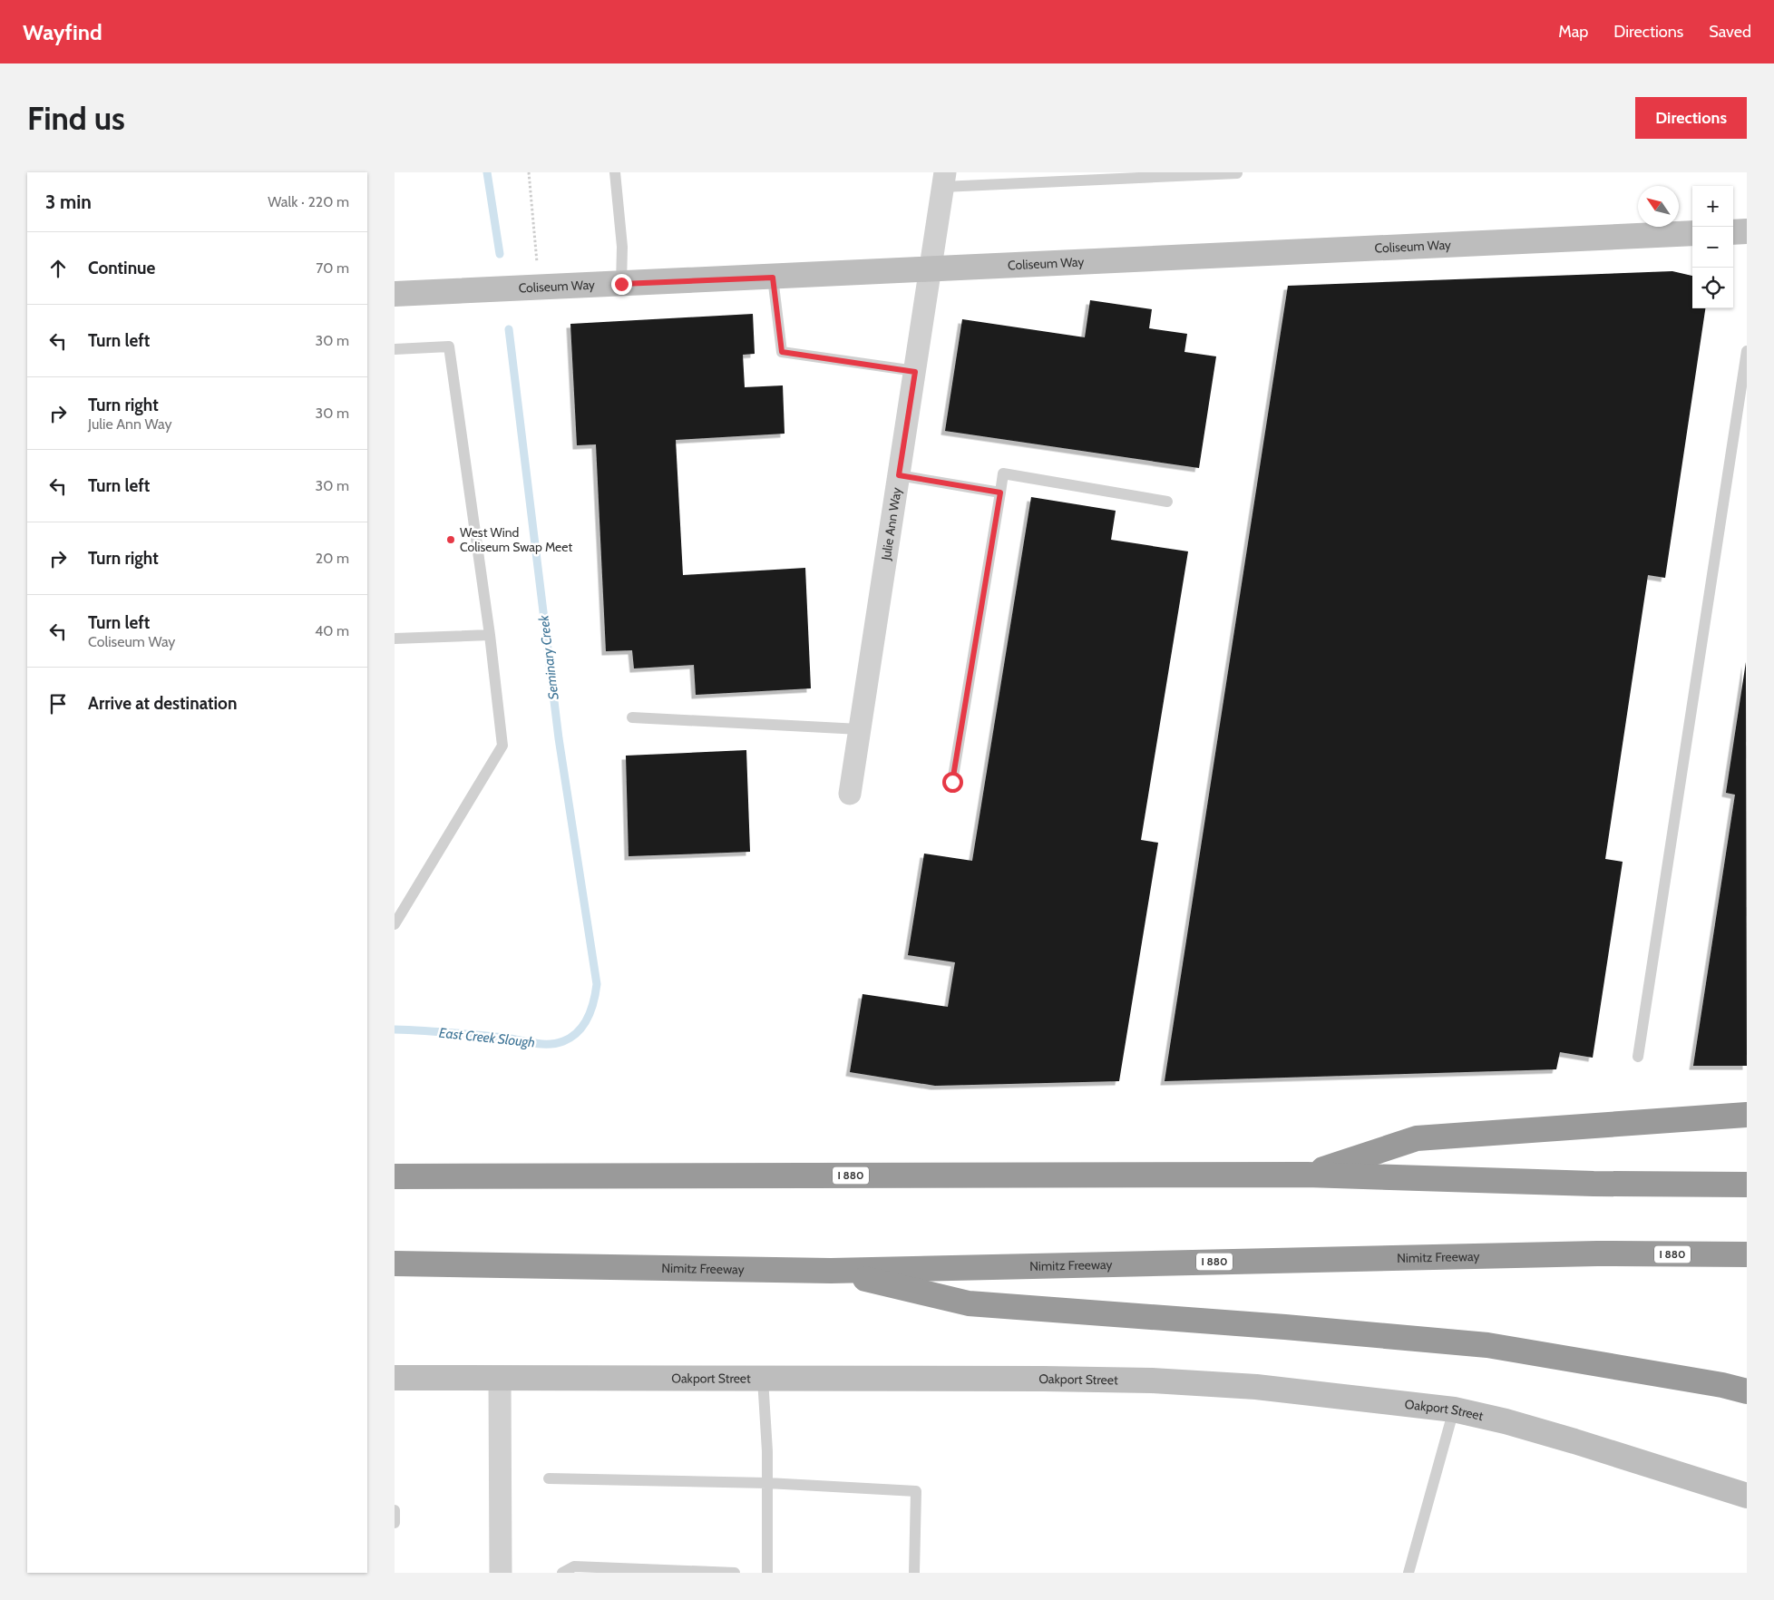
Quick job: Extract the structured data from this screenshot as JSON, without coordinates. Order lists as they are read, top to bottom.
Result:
{
  "streets": {
    "highway": ["I 880", "Nimitz Freeway"],
    "main road": ["Coliseum Way", "Oakport Street"],
    "street": ["Julie Ann Way"]
  },
  "crossings": [
    ["Coliseum Way", "Julie Ann Way"]
  ],
  "water": ["Seminary Creek", "East Creek Slough"],
  "places": ["West Wind Coliseum Swap Meet"],
  "north": "top left",
  "page": {
    "header": "Wayfind",
    "nav": ["Map", "Directions", "Saved"],
    "buttons": "Directions",
    "title": "Find us",
    "heading": ["3 min", "Walk · 220 m"],
    "map_buttons": ["+", "−"],
    "list": [
      ["Continue", "70 m"],
      ["Turn left", "30 m"],
      ["Turn right", "Julie Ann Way", "30 m"],
      ["Turn left", "30 m"],
      ["Turn right", "20 m"],
      ["Turn left", "Coliseum Way", "40 m"],
      "Arrive at destination"
    ]
  }
}
